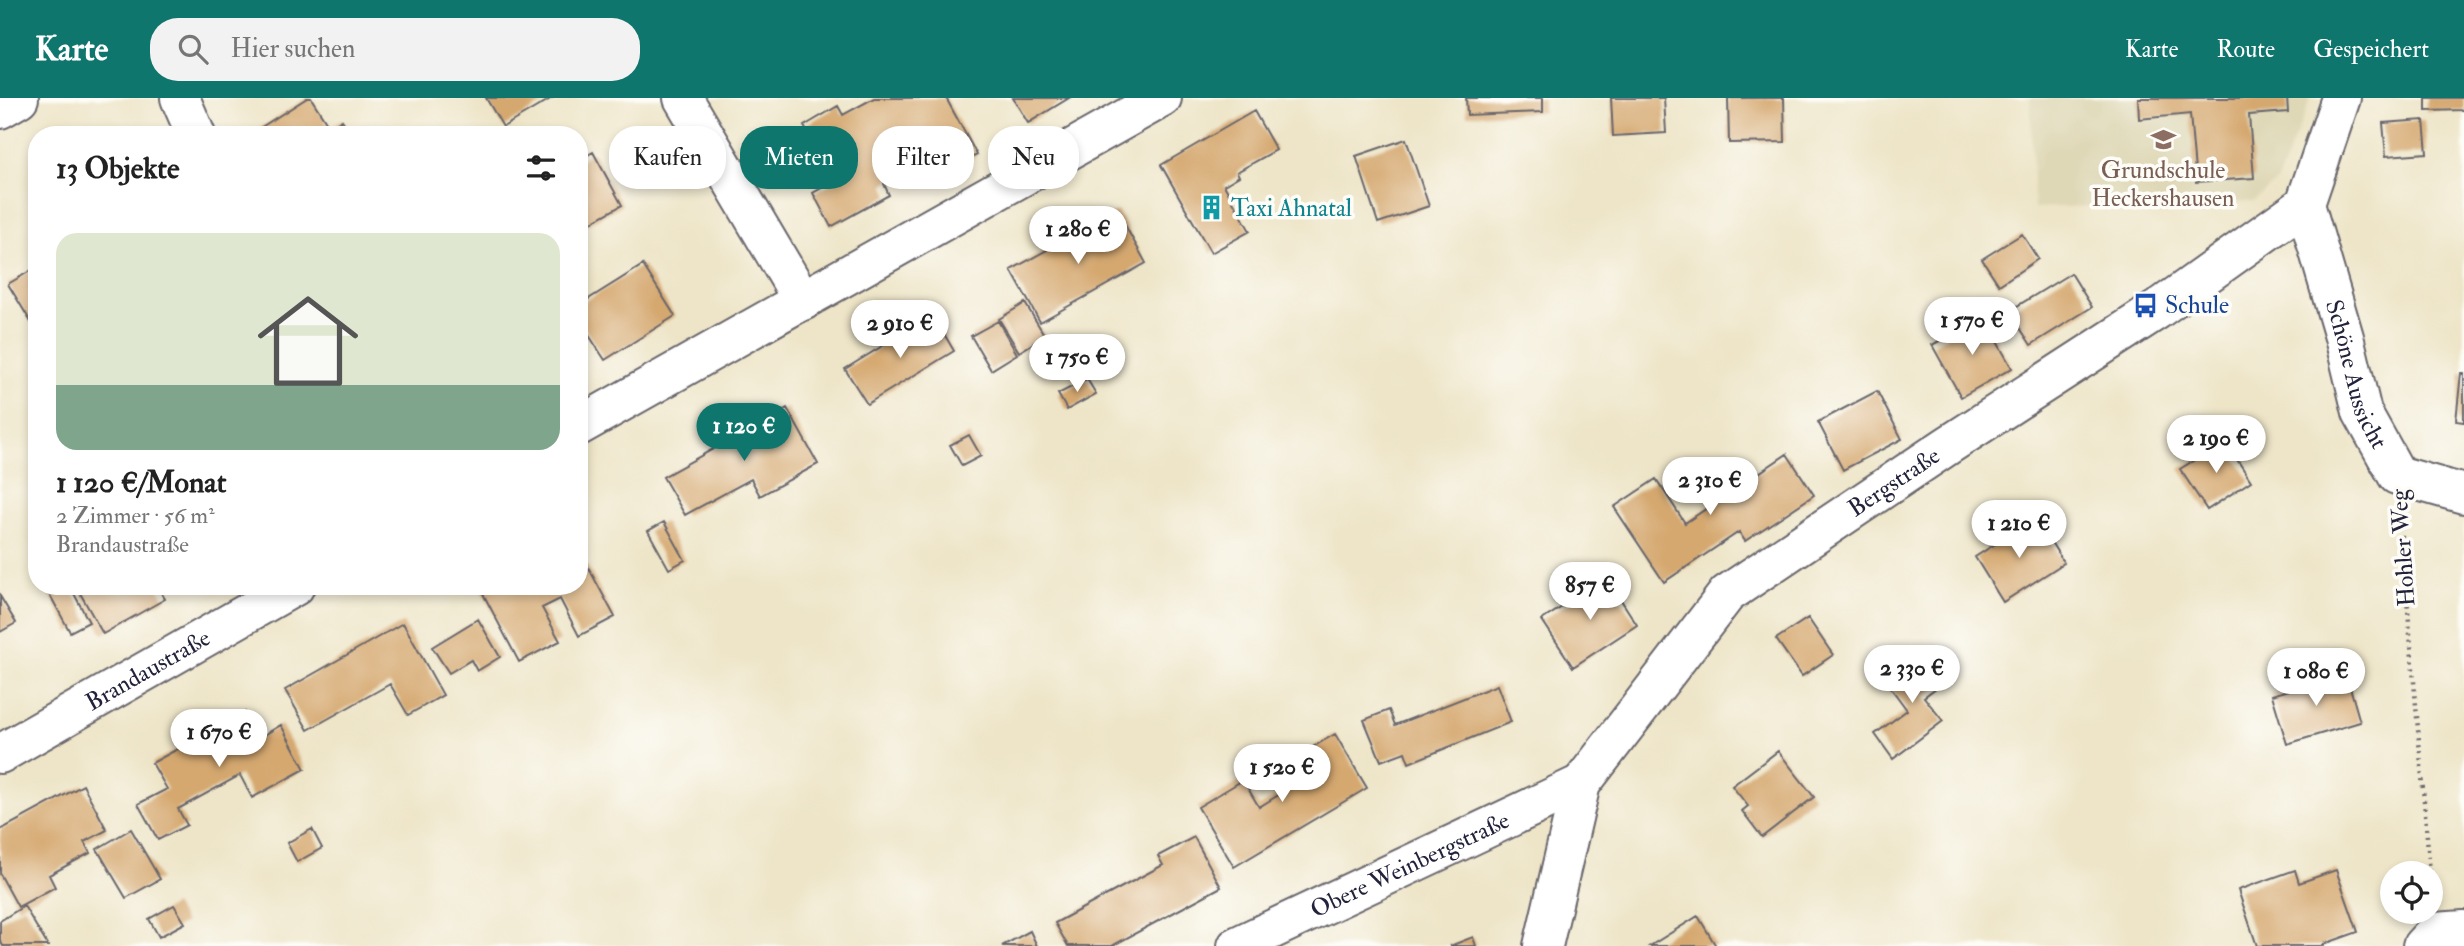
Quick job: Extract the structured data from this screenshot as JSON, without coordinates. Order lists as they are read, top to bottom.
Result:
{
  "streets": {
    "street": [
      "Schöne Aussicht",
      "Bergstraße",
      "Brandaustraße",
      "Obere Weinbergstraße"
    ],
    "path": ["Hohler Weg"]
  },
  "crossings": [
    ["Schöne Aussicht", "Bergstraße"],
    ["Schöne Aussicht", "Hohler Weg"],
    ["Bergstraße", "Obere Weinbergstraße"]
  ],
  "places": {
    "school or university": ["Grundschule Heckershausen"],
    "building": ["Taxi Ahnatal"],
    "bus stop": ["Schule"]
  },
  "page": {
    "header": "Karte",
    "search": "Hier suchen",
    "nav": ["Karte", "Route", "Gespeichert"],
    "chip": [
      "Kaufen",
      "Mieten",
      "Filter",
      "Neu"
    ],
    "heading": "13 Objekte",
    "price": [
      "1 280 €",
      "1 570 €",
      "2 910 €",
      "1 750 €",
      "1 120 €",
      "2 190 €",
      "2 310 €",
      "1 210 €",
      "857 €",
      "2 330 €",
      "1 080 €",
      "1 670 €",
      "1 520 €"
    ],
    "list": [
      {
        "name": "1 120 €/Monat",
        "note": "2 Zimmer · 56 m² · Brandaustraße"
      }
    ]
  }
}
